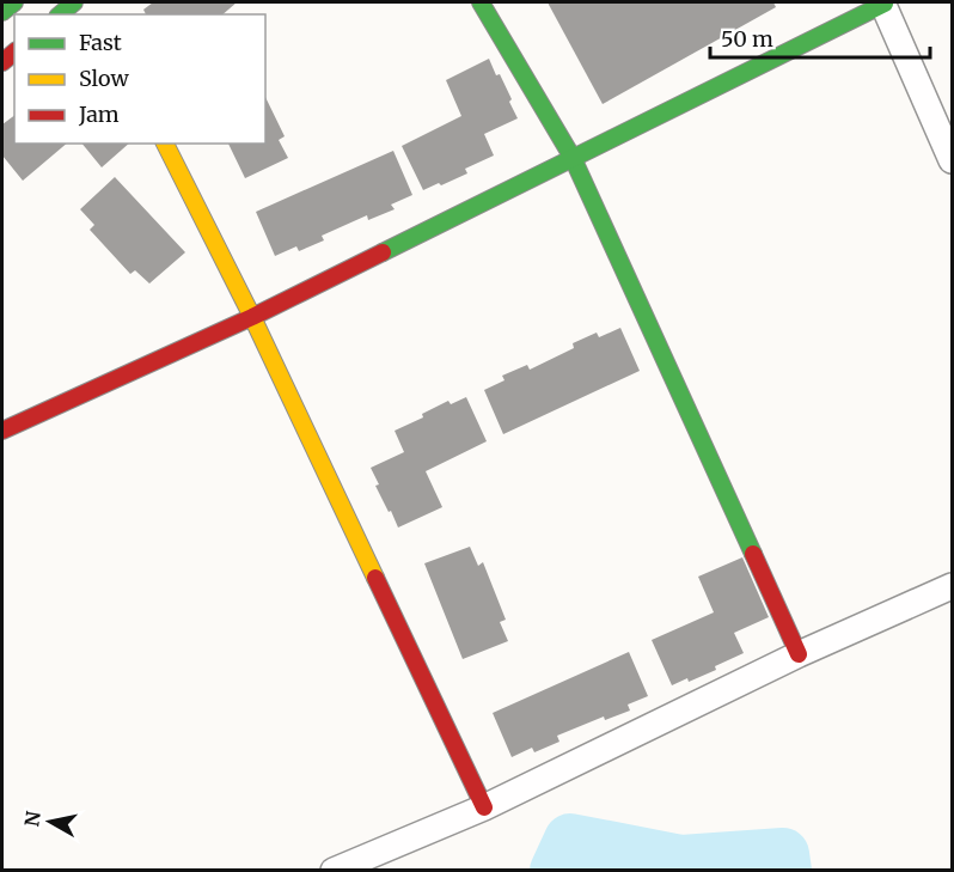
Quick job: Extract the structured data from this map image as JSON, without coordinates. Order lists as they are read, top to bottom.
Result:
{
  "legend": ["Fast", "Slow", "Jam"],
  "scale_bar": "50 m",
  "north": "left"
}
